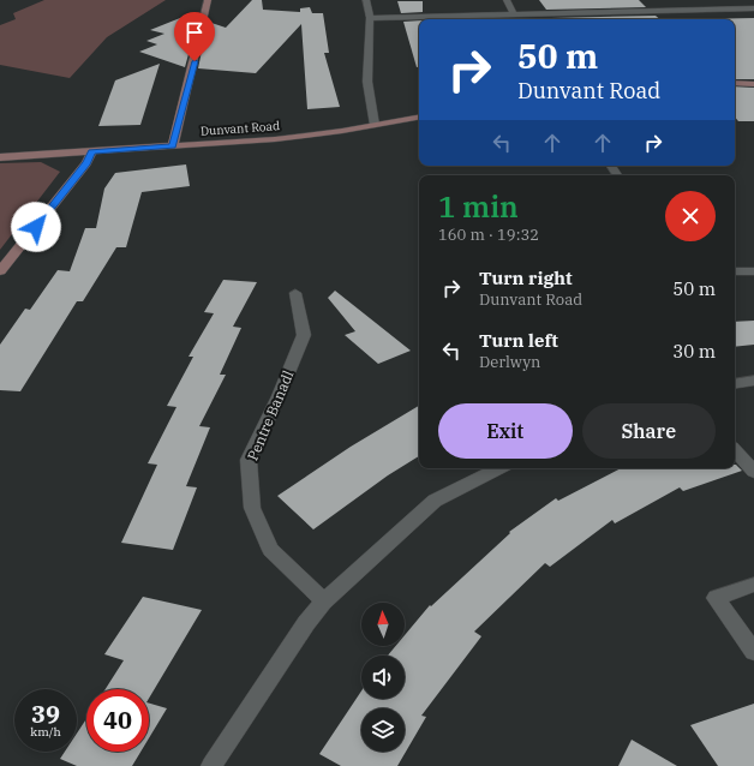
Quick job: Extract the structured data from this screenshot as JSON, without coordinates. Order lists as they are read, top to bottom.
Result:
{
  "streets": {
    "street": ["Dunvant Road", "Pentre Banadl"]
  },
  "north": "top",
  "page": {
    "turn": ["50 m", "Dunvant Road"],
    "heading": ["1 min", "160 m · 19:32"],
    "list": [
      {
        "name": "Turn right",
        "note": "Dunvant Road",
        "value": "50 m"
      },
      {
        "name": "Turn left",
        "note": "Derlwyn",
        "value": "30 m"
      }
    ],
    "buttons": ["Exit", "Share"],
    "speed": "39 km/h",
    "limit": "40"
  }
}
